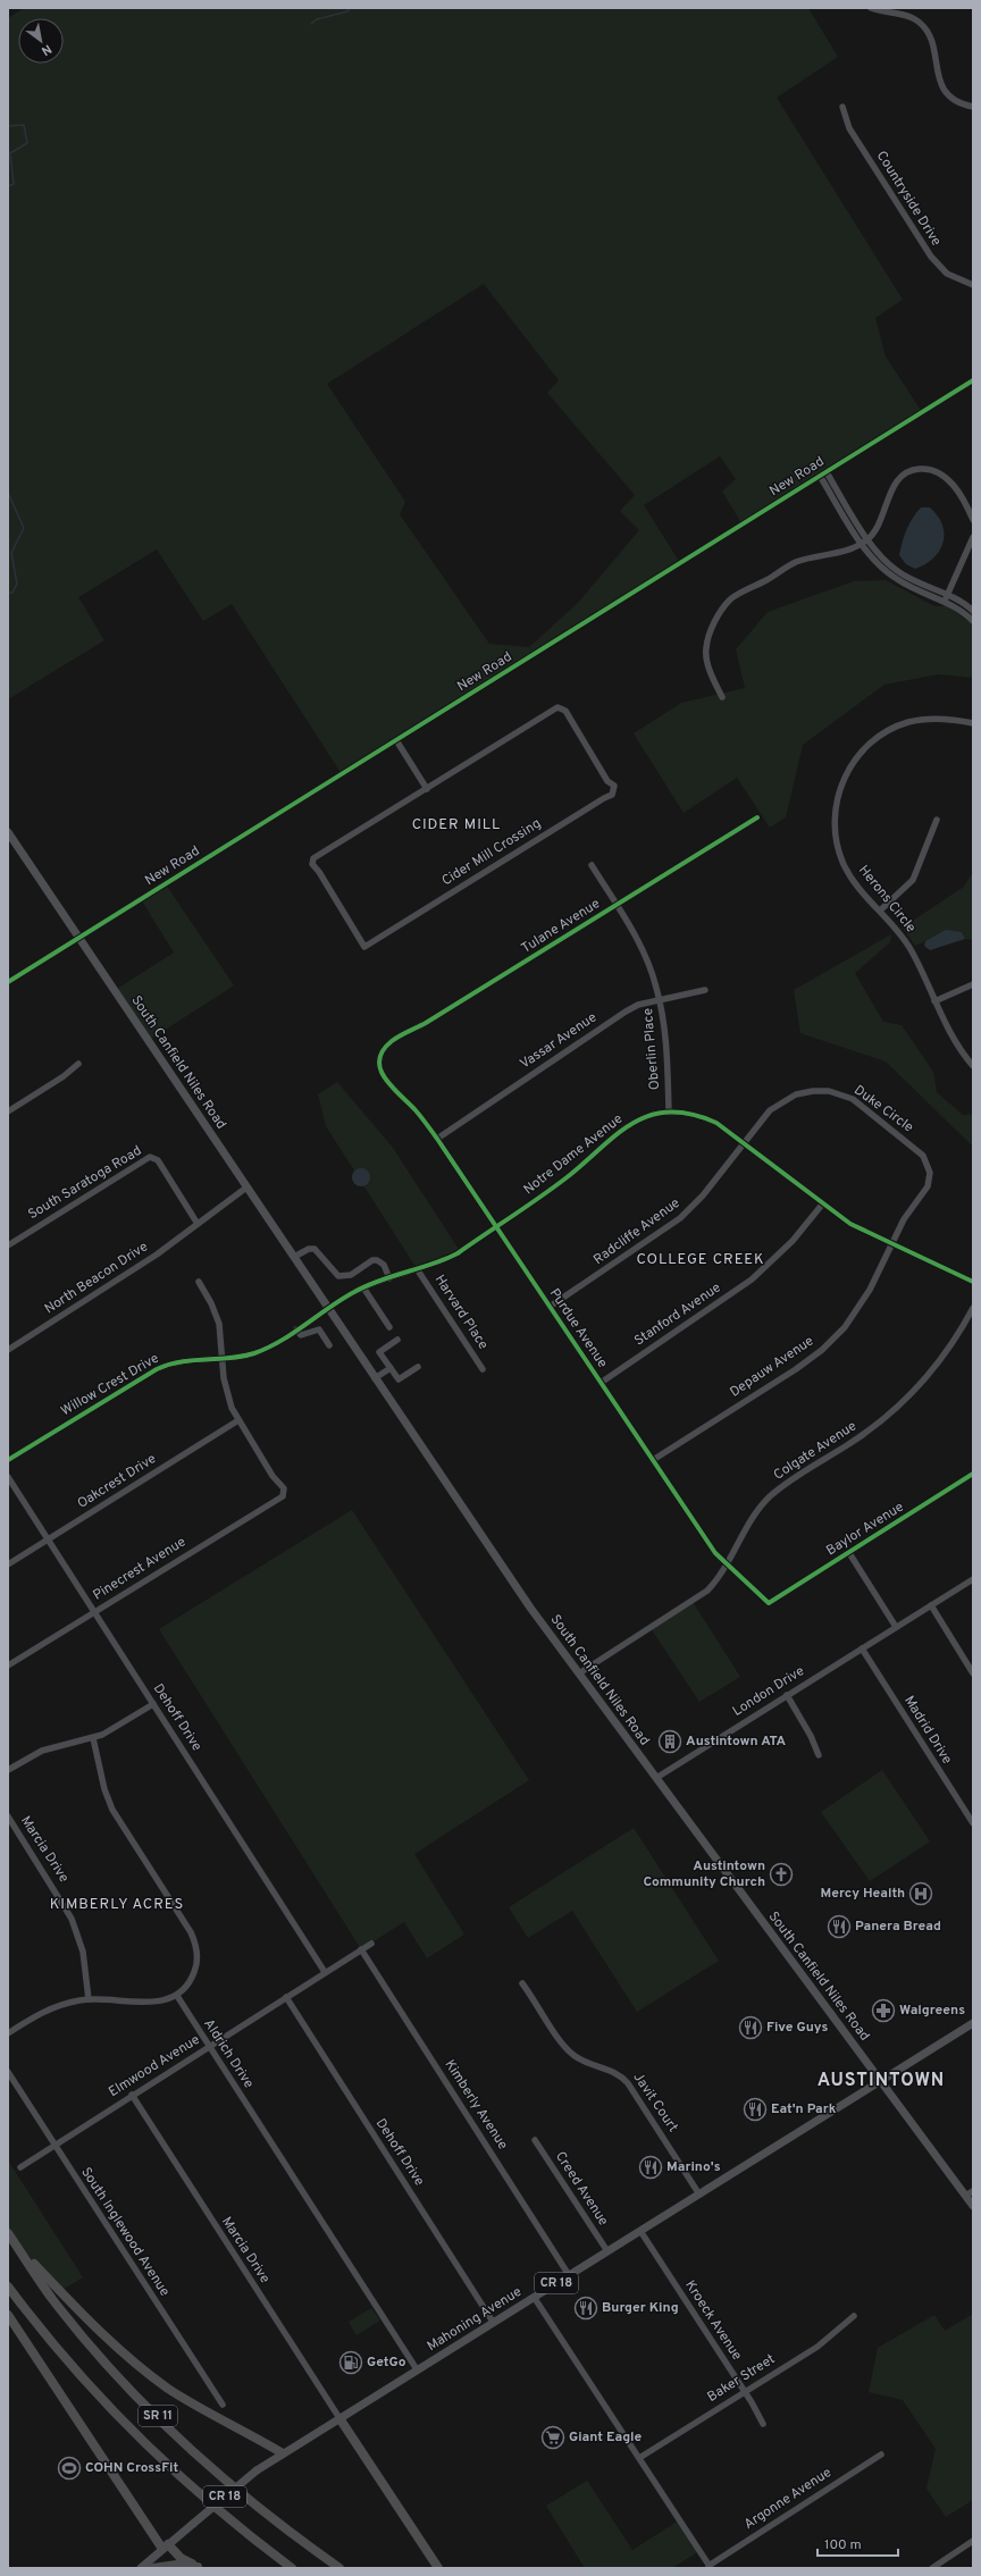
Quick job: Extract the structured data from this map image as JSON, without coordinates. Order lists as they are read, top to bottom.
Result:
{
  "streets": {
    "highway": ["SR 11"],
    "main road": ["South Canfield Niles Road", "CR 18", "Mahoning Avenue"],
    "street": [
      "Countryside Drive",
      "New Road",
      "Cider Mill Crossing",
      "Herons Circle",
      "Tulane Avenue",
      "Vassar Avenue",
      "Oberlin Place",
      "Duke Circle",
      "Notre Dame Avenue",
      "South Saratoga Road",
      "Radcliffe Avenue",
      "North Beacon Drive",
      "Harvard Place",
      "Stanford Avenue",
      "Purdue Avenue",
      "Depauw Avenue",
      "Willow Crest Drive",
      "Colgate Avenue",
      "Oakcrest Drive",
      "Baylor Avenue",
      "Pinecrest Avenue",
      "London Drive",
      "Dehoff Drive",
      "Madrid Drive",
      "Marcia Drive",
      "Aldrich Drive",
      "Elmwood Avenue",
      "Javit Court",
      "Kimberly Avenue",
      "Creed Avenue",
      "South Inglewood Avenue",
      "Kroeck Avenue",
      "Baker Street",
      "Argonne Avenue"
    ]
  },
  "crossings": [
    ["New Road", "South Canfield Niles Road"],
    ["Tulane Avenue", "Oberlin Place"],
    ["Tulane Avenue", "Purdue Avenue"],
    ["Vassar Avenue", "Oberlin Place"],
    ["Vassar Avenue", "Purdue Avenue"],
    ["Oberlin Place", "Notre Dame Avenue"],
    ["South Canfield Niles Road", "Notre Dame Avenue"],
    ["South Canfield Niles Road", "North Beacon Drive"],
    ["South Canfield Niles Road", "Willow Crest Drive"],
    ["South Canfield Niles Road", "Colgate Avenue"],
    ["South Canfield Niles Road", "London Drive"],
    ["South Canfield Niles Road", "Mahoning Avenue"],
    ["Duke Circle", "Notre Dame Avenue"],
    ["Duke Circle", "Radcliffe Avenue"],
    ["Duke Circle", "Depauw Avenue"],
    ["Notre Dame Avenue", "Radcliffe Avenue"],
    ["Notre Dame Avenue", "Harvard Place"],
    ["Notre Dame Avenue", "Stanford Avenue"],
    ["Notre Dame Avenue", "Purdue Avenue"],
    ["Notre Dame Avenue", "Depauw Avenue"],
    ["Notre Dame Avenue", "Willow Crest Drive"],
    ["South Saratoga Road", "North Beacon Drive"],
    ["Radcliffe Avenue", "Purdue Avenue"],
    ["Stanford Avenue", "Purdue Avenue"],
    ["Purdue Avenue", "Depauw Avenue"],
    ["Purdue Avenue", "Colgate Avenue"],
    ["Purdue Avenue", "Baylor Avenue"],
    ["Oakcrest Drive", "Pinecrest Avenue"],
    ["Oakcrest Drive", "Dehoff Drive"],
    ["Pinecrest Avenue", "Dehoff Drive"],
    ["London Drive", "Madrid Drive"],
    ["Dehoff Drive", "Elmwood Avenue"],
    ["Dehoff Drive", "Mahoning Avenue"],
    ["Marcia Drive", "Elmwood Avenue"],
    ["Marcia Drive", "Mahoning Avenue"],
    ["Aldrich Drive", "Elmwood Avenue"],
    ["Aldrich Drive", "Mahoning Avenue"],
    ["Elmwood Avenue", "Kimberly Avenue"],
    ["Elmwood Avenue", "South Inglewood Avenue"],
    ["Javit Court", "Mahoning Avenue"],
    ["Kimberly Avenue", "Mahoning Avenue"],
    ["Creed Avenue", "Mahoning Avenue"],
    ["Mahoning Avenue", "Kroeck Avenue"],
    ["Kroeck Avenue", "Baker Street"]
  ],
  "districts": [
    "CIDER MILL",
    "COLLEGE CREEK",
    "KIMBERLY ACRES",
    "AUSTINTOWN"
  ],
  "places": {
    "building": ["Austintown ATA"],
    "church": ["Austintown Community Church"],
    "hospital": ["Mercy Health"],
    "restaurant": [
      "Panera Bread",
      "Five Guys",
      "Eat'n Park",
      "Marino's",
      "Burger King"
    ],
    "pharmacy": ["Walgreens"],
    "fuel station": ["GetGo"],
    "supermarket": ["Giant Eagle"],
    "sports": ["COHN CrossFit"]
  },
  "scale_bar": "100 m",
  "north": "bottom right"
}
